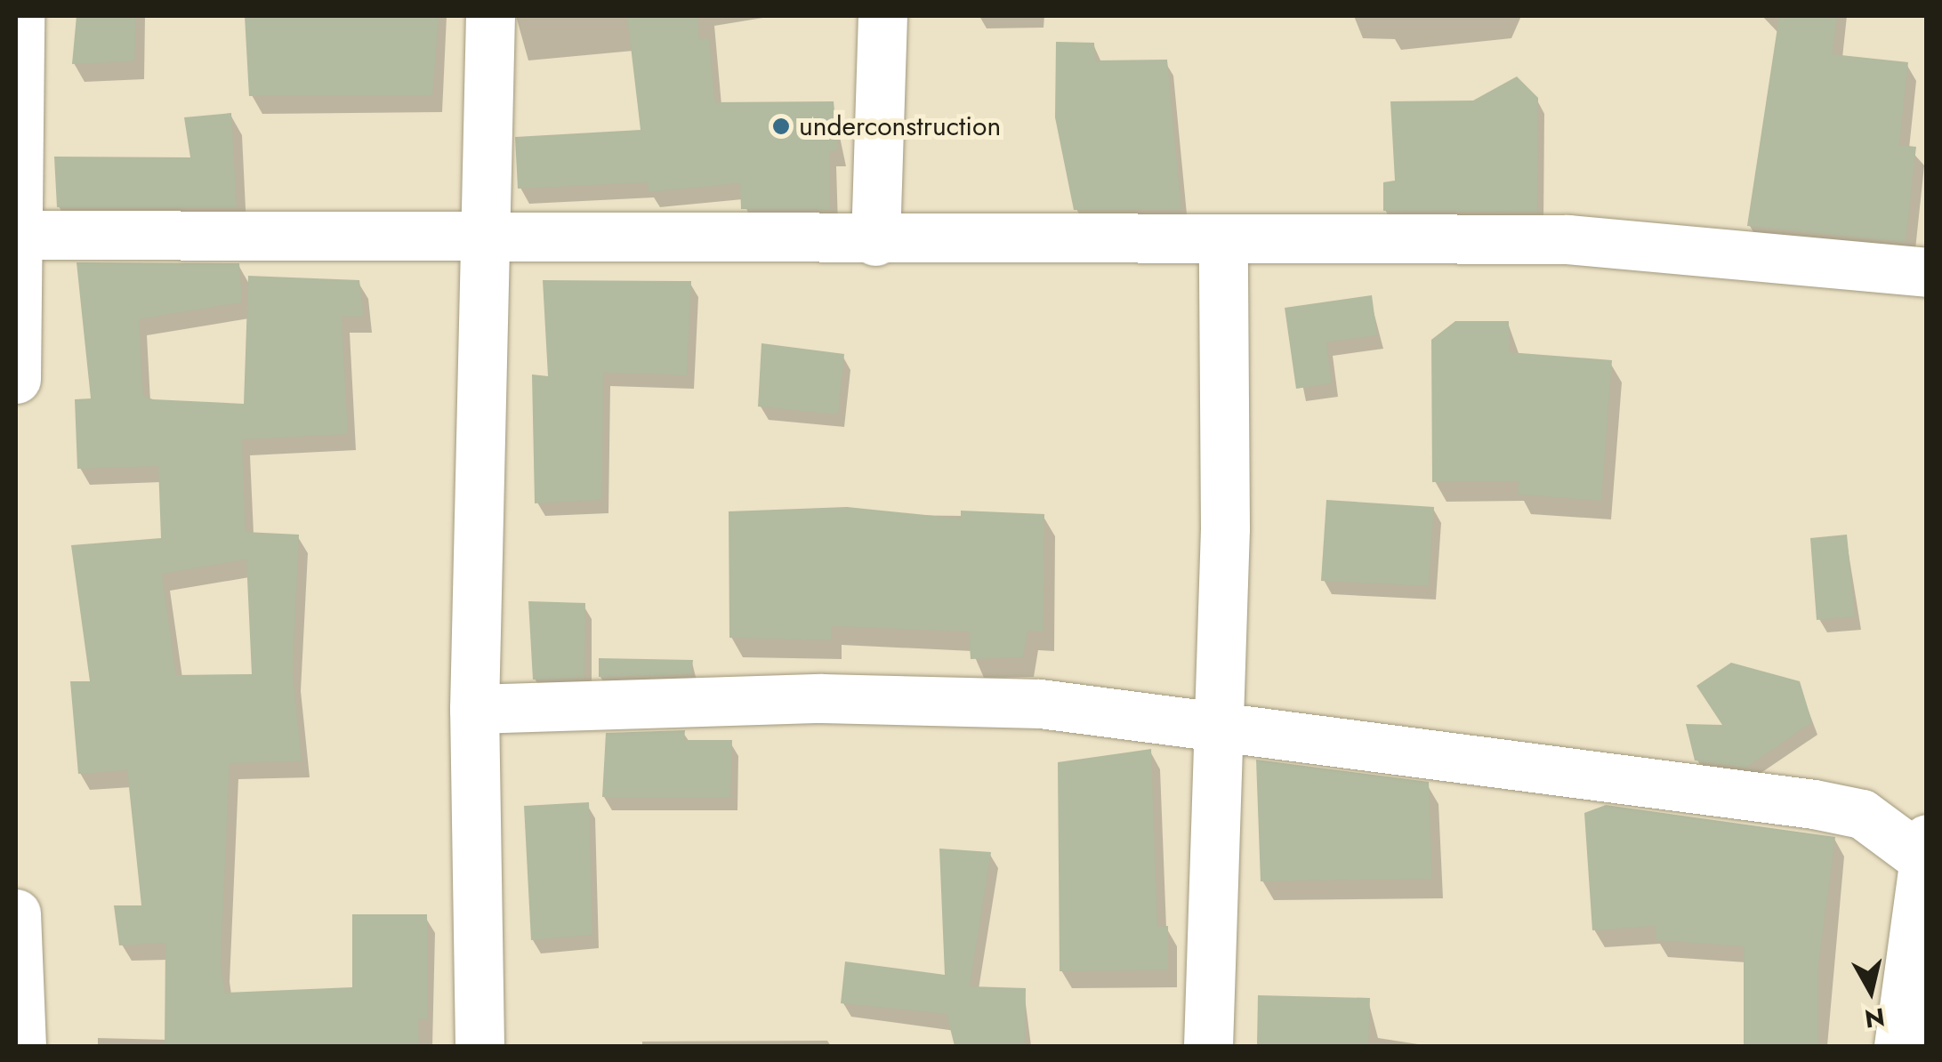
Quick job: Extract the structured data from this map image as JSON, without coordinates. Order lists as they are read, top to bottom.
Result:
{
  "places": ["underconstruction"],
  "north": "bottom"
}
